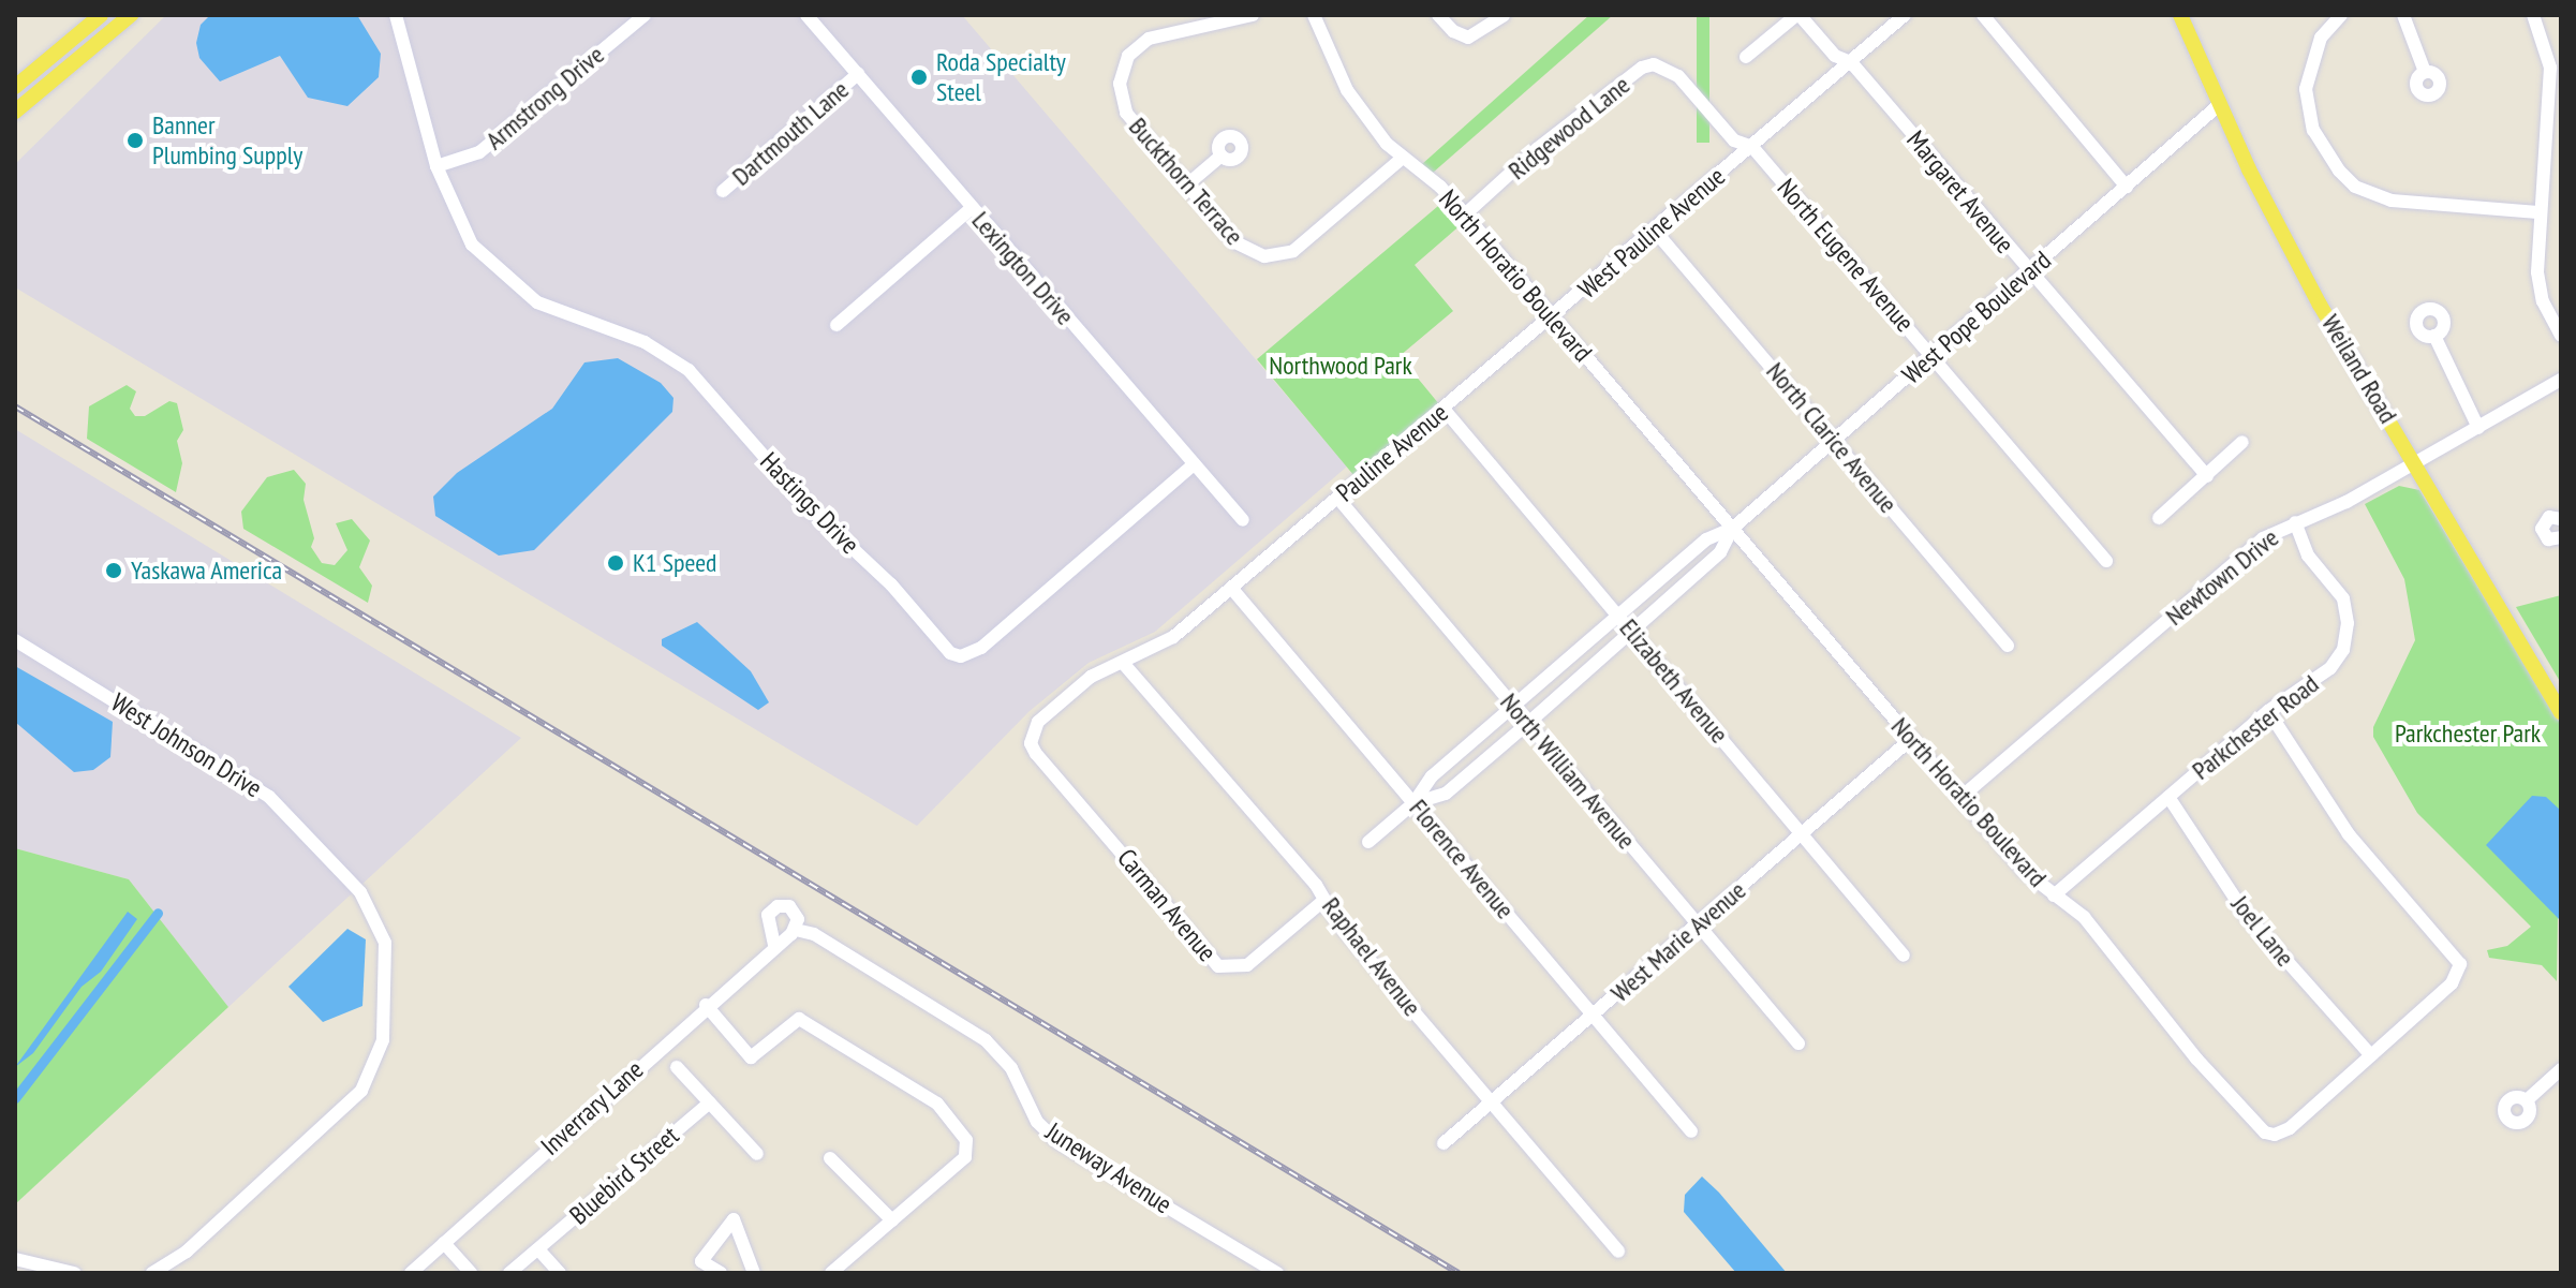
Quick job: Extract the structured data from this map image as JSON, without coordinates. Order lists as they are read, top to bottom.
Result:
{
  "streets": {
    "main road": ["Weiland Road"],
    "street": [
      "Armstrong Drive",
      "Ridgewood Lane",
      "Dartmouth Lane",
      "Buckthorn Terrace",
      "Margaret Avenue",
      "West Pauline Avenue",
      "North Eugene Avenue",
      "Lexington Drive",
      "North Horatio Boulevard",
      "West Pope Boulevard",
      "North Clarice Avenue",
      "Pauline Avenue",
      "Hastings Drive",
      "Newtown Drive",
      "Elizabeth Avenue",
      "Parkchester Road",
      "West Johnson Drive",
      "North William Avenue",
      "Florence Avenue",
      "Carman Avenue",
      "Joel Lane",
      "West Marie Avenue",
      "Raphael Avenue",
      "Inverrary Lane",
      "Juneway Avenue",
      "Bluebird Street"
    ]
  },
  "crossings": [
    ["Armstrong Drive", "Hastings Drive"],
    ["Ridgewood Lane", "West Pauline Avenue"],
    ["Ridgewood Lane", "North Eugene Avenue"],
    ["Ridgewood Lane", "North Horatio Boulevard"],
    ["Dartmouth Lane", "Lexington Drive"],
    ["Buckthorn Terrace", "North Horatio Boulevard"],
    ["Margaret Avenue", "West Pope Boulevard"],
    ["West Pauline Avenue", "North Eugene Avenue"],
    ["West Pauline Avenue", "North Horatio Boulevard"],
    ["West Pauline Avenue", "North Clarice Avenue"],
    ["West Pauline Avenue", "Pauline Avenue"],
    ["North Eugene Avenue", "West Pope Boulevard"],
    ["Lexington Drive", "Hastings Drive"],
    ["North Horatio Boulevard", "West Pope Boulevard"],
    ["North Horatio Boulevard", "Pauline Avenue"],
    ["North Horatio Boulevard", "Newtown Drive"],
    ["North Horatio Boulevard", "Parkchester Road"],
    ["North Horatio Boulevard", "Joel Lane"],
    ["North Horatio Boulevard", "West Marie Avenue"],
    ["West Pope Boulevard", "Weiland Road"],
    ["West Pope Boulevard", "North Clarice Avenue"],
    ["West Pope Boulevard", "Elizabeth Avenue"],
    ["West Pope Boulevard", "North William Avenue"],
    ["West Pope Boulevard", "Florence Avenue"],
    ["Weiland Road", "Newtown Drive"],
    ["Pauline Avenue", "Elizabeth Avenue"],
    ["Pauline Avenue", "North William Avenue"],
    ["Pauline Avenue", "Florence Avenue"],
    ["Newtown Drive", "Parkchester Road"],
    ["Elizabeth Avenue", "West Marie Avenue"],
    ["Parkchester Road", "Joel Lane"],
    ["North William Avenue", "West Marie Avenue"],
    ["Florence Avenue", "West Marie Avenue"],
    ["Carman Avenue", "Raphael Avenue"],
    ["West Marie Avenue", "Raphael Avenue"],
    ["Inverrary Lane", "Juneway Avenue"]
  ],
  "parks": ["Northwood Park", "Parkchester Park"],
  "places": [
    "Roda Specialty Steel",
    "Banner Plumbing Supply",
    "K1 Speed",
    "Yaskawa America"
  ]
}
